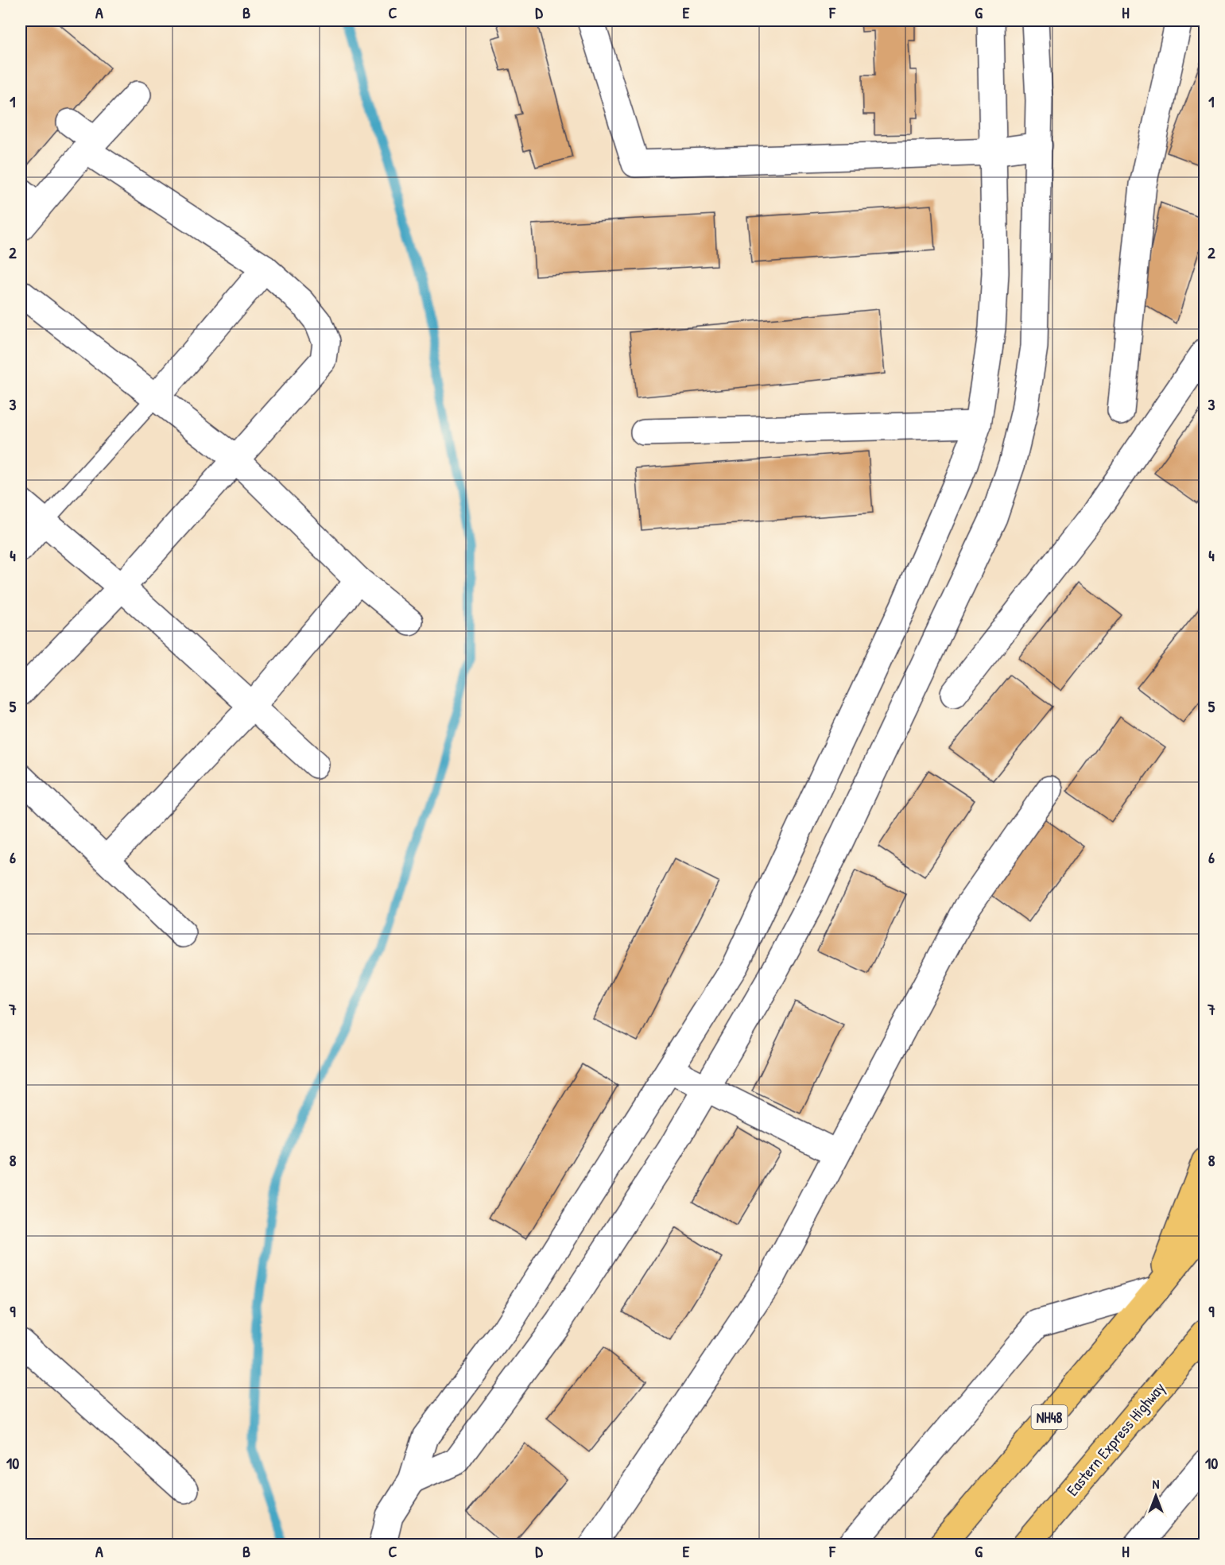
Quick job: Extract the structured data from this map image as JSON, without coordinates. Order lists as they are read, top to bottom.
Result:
{
  "streets": {
    "highway": ["NH48", "Eastern Express Highway"]
  },
  "north": "top",
  "grid": {
    "columns": [
      "A",
      "B",
      "C",
      "D",
      "E",
      "F",
      "G",
      "H"
    ],
    "rows": [
      "1",
      "2",
      "3",
      "4",
      "5",
      "6",
      "7",
      "8",
      "9",
      "10"
    ]
  }
}
